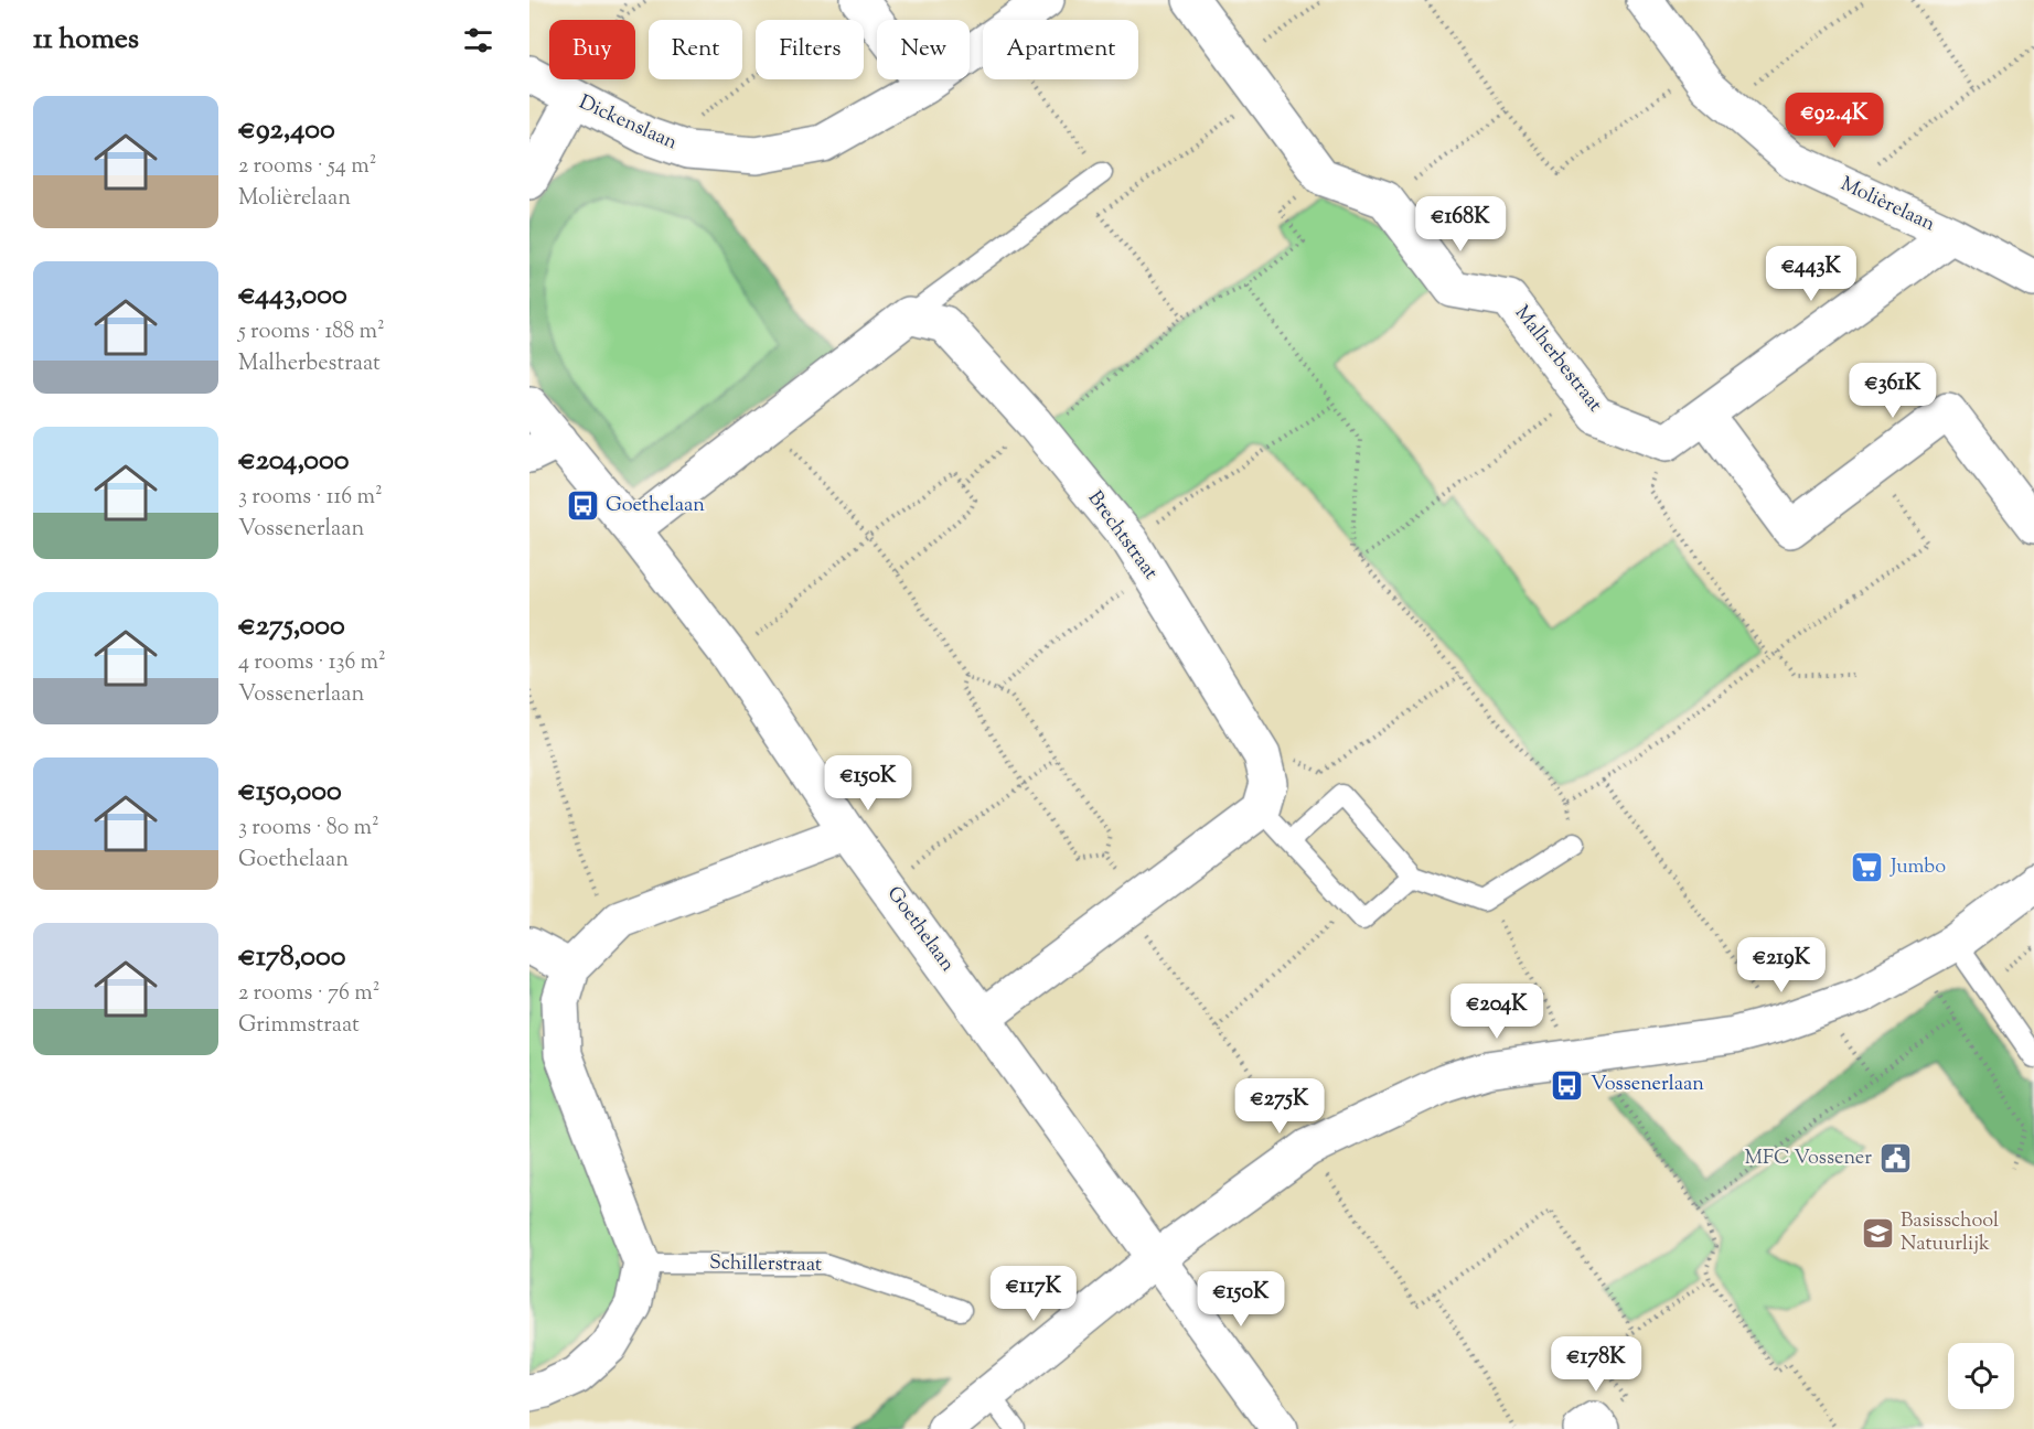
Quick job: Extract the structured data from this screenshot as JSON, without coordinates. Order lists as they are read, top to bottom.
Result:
{
  "streets": {
    "street": [
      "Dickenslaan",
      "Molièrelaan",
      "Malherbestraat",
      "Brechtstraat",
      "Goethelaan"
    ],
    "lane": ["Schillerstraat"]
  },
  "places": {
    "bus stop": ["Goethelaan", "Vossenerlaan"],
    "supermarket": ["Jumbo"],
    "public building": ["MFC Vossener"],
    "school or university": ["Basisschool Natuurlijk"]
  },
  "page": {
    "heading": "11 homes",
    "chip": [
      "Buy",
      "Rent",
      "Filters",
      "New",
      "Apartment"
    ],
    "list": [
      {
        "name": "€92,400",
        "note": "2 rooms · 54 m² · Molièrelaan"
      },
      {
        "name": "€443,000",
        "note": "5 rooms · 188 m² · Malherbestraat"
      },
      {
        "name": "€204,000",
        "note": "3 rooms · 116 m² · Vossenerlaan"
      },
      {
        "name": "€275,000",
        "note": "4 rooms · 136 m² · Vossenerlaan"
      },
      {
        "name": "€150,000",
        "note": "3 rooms · 80 m² · Goethelaan"
      },
      {
        "name": "€178,000",
        "note": "2 rooms · 76 m² · Grimmstraat"
      }
    ],
    "price": [
      "€92.4K",
      "€168K",
      "€443K",
      "€361K",
      "€150K",
      "€219K",
      "€204K",
      "€275K",
      "€117K",
      "€150K",
      "€178K"
    ]
  }
}
